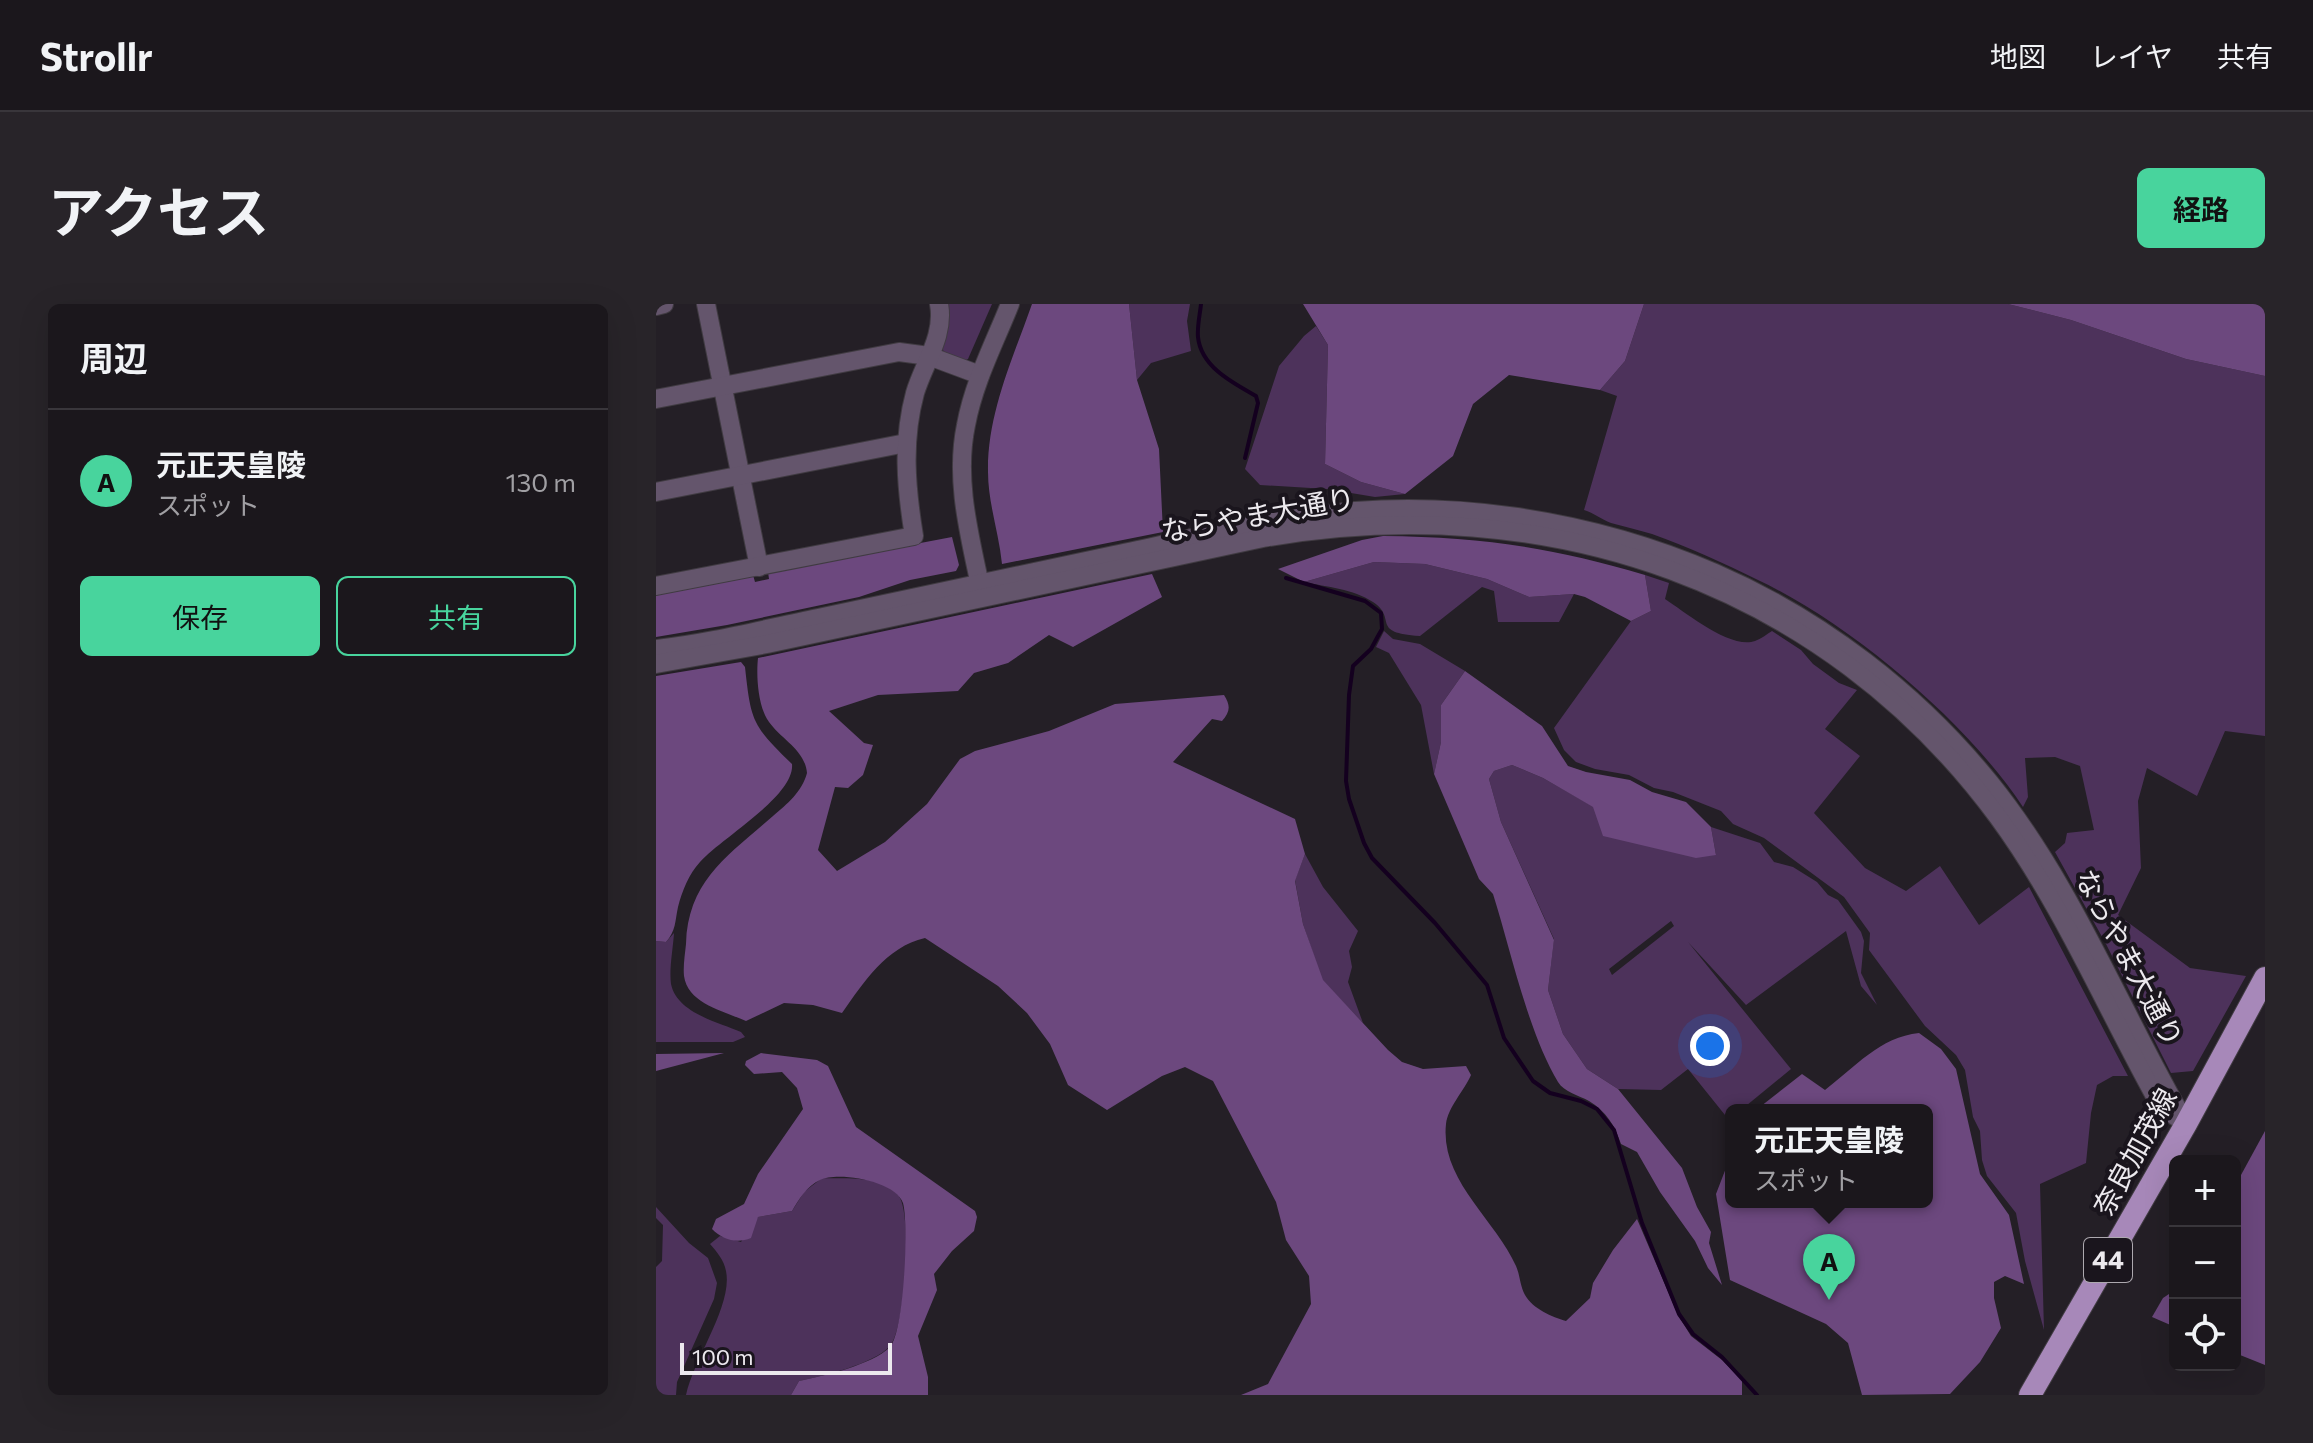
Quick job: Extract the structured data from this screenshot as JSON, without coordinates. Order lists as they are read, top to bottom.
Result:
{
  "streets": {
    "main road": ["奈良加茂線", "44"],
    "street": ["ならやま大通り"]
  },
  "crossings": [
    ["ならやま大通り", "奈良加茂線"]
  ],
  "scale_bar": "100 m",
  "page": {
    "header": "Strollr",
    "nav": ["地図", "レイヤ", "共有"],
    "title": "アクセス",
    "buttons": [
      "経路",
      ["保存", "共有"]
    ],
    "heading": "周辺",
    "list": [
      {
        "mark": "A",
        "name": "元正天皇陵",
        "note": "スポット",
        "value": "130 m"
      }
    ],
    "popup": ["元正天皇陵", "スポット"],
    "map_buttons": ["+", "−"],
    "pins": "A",
    "scale": "100 m"
  }
}
